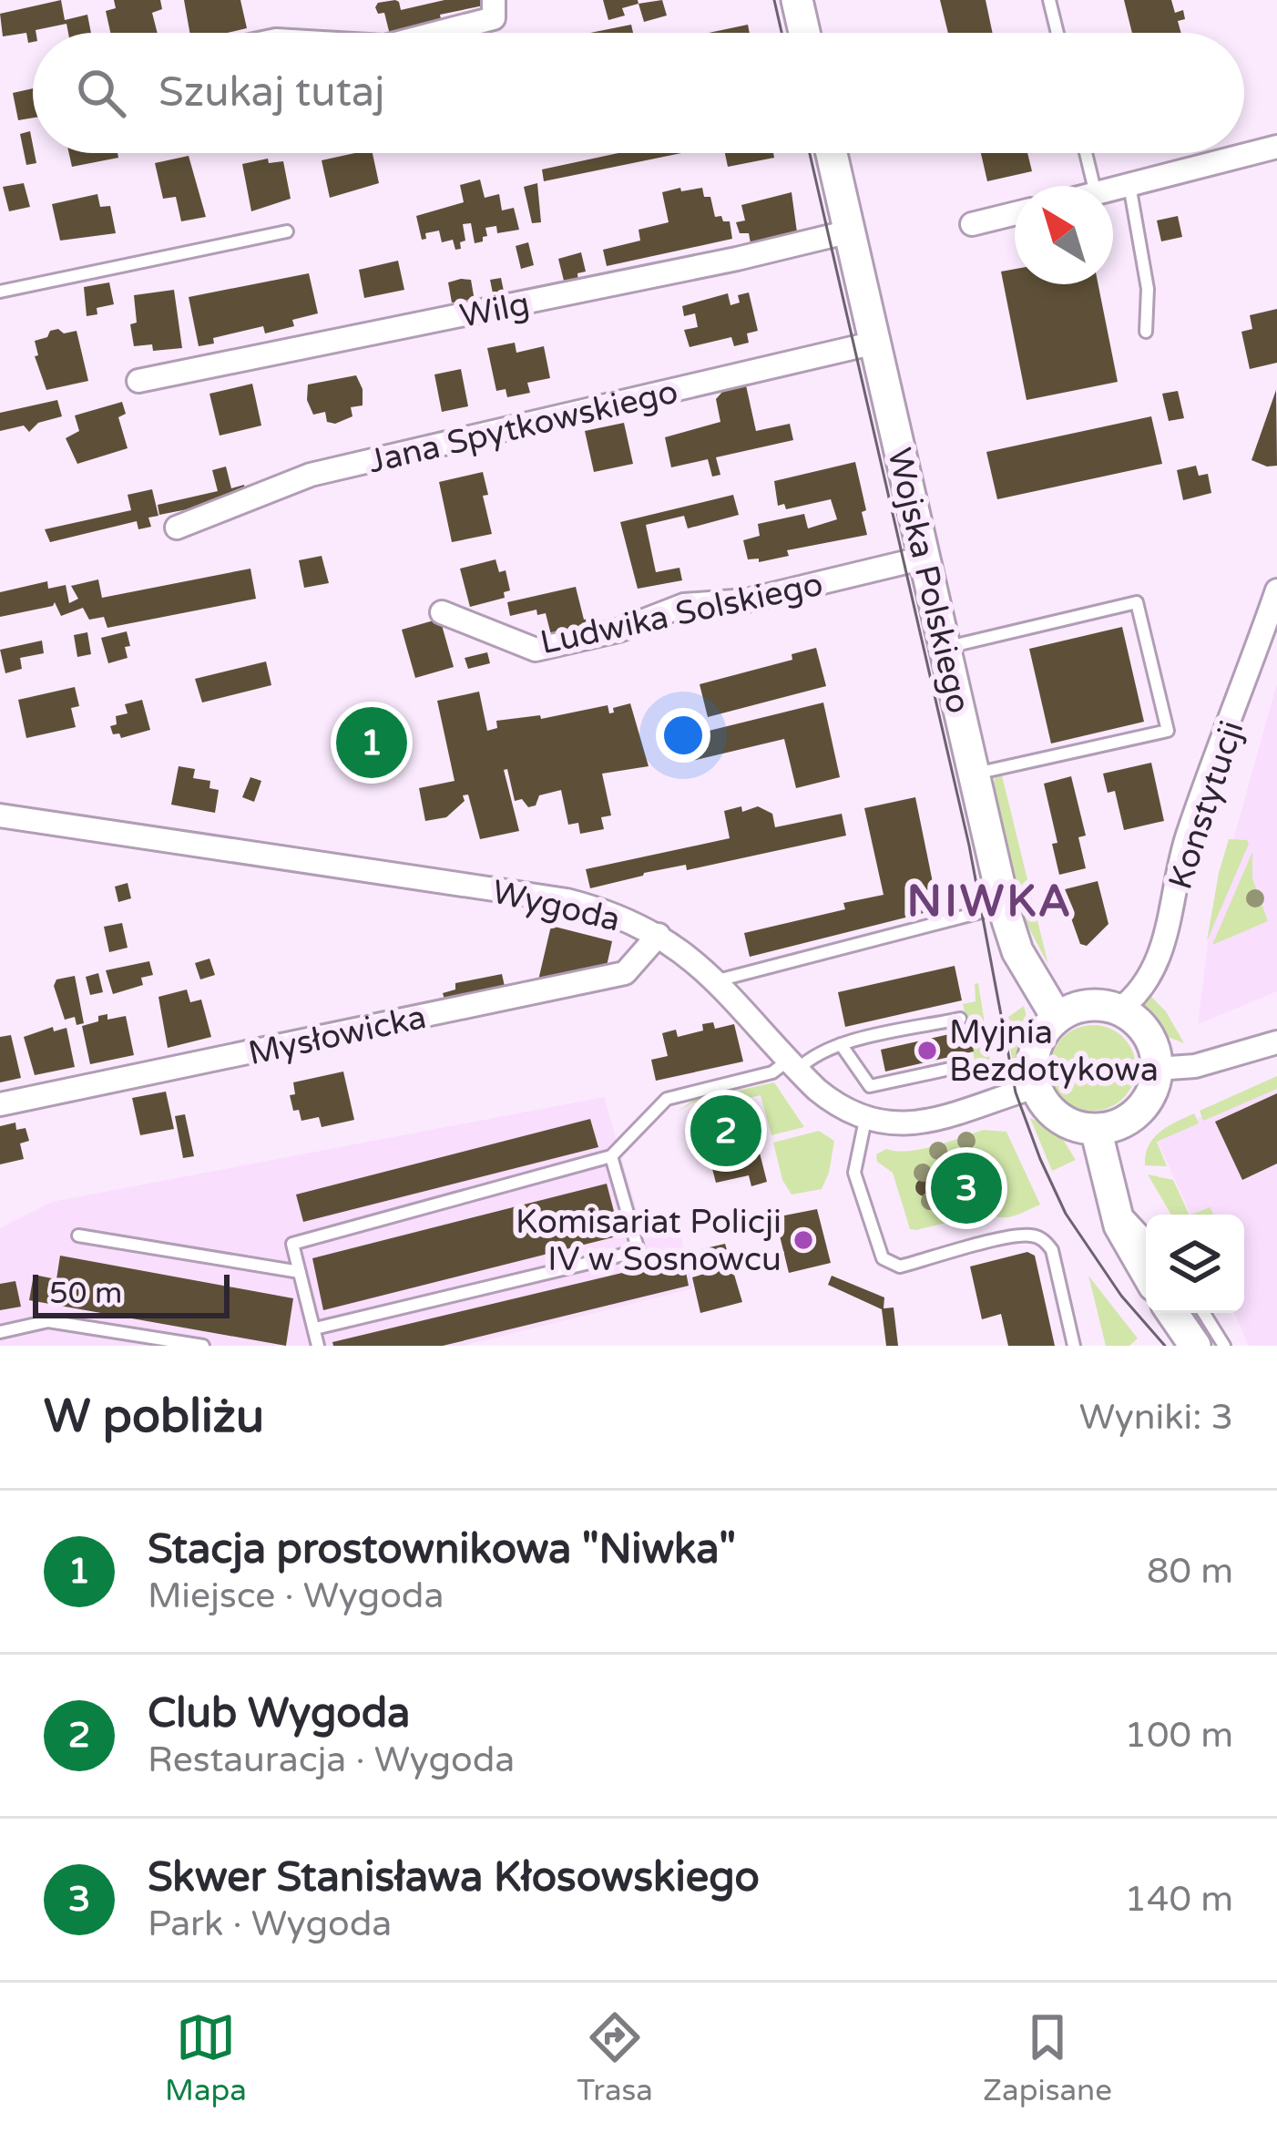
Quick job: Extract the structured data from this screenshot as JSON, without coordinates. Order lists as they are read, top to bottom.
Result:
{
  "streets": {
    "main road": ["Wojska Polskiego"],
    "street": [
      "Wilg",
      "Jana Spytkowskiego",
      "Ludwika Solskiego",
      "Konstytucji",
      "Wygoda",
      "Mysłowicka"
    ]
  },
  "crossings": [
    ["Wilg", "Wojska Polskiego"],
    ["Jana Spytkowskiego", "Wojska Polskiego"],
    ["Wojska Polskiego", "Ludwika Solskiego"],
    ["Wojska Polskiego", "Konstytucji"],
    ["Wojska Polskiego", "Wygoda"],
    ["Konstytucji", "Wygoda"],
    ["Wygoda", "Mysłowicka"]
  ],
  "districts": ["NIWKA"],
  "places": ["Myjnia Bezdotykowa", "Komisariat Policji IV w Sosnowcu"],
  "scale_bar": "50 m",
  "north": "top left",
  "page": {
    "search": "Szukaj tutaj",
    "pins": ["1", "2", "3"],
    "scale": "50 m",
    "heading": ["W pobliżu", "Wyniki: 3"],
    "list": [
      {
        "mark": "1",
        "name": "Stacja prostownikowa \"Niwka\"",
        "note": "Miejsce · Wygoda",
        "value": "80 m"
      },
      {
        "mark": "2",
        "name": "Club Wygoda",
        "note": "Restauracja · Wygoda",
        "value": "100 m"
      },
      {
        "mark": "3",
        "name": "Skwer Stanisława Kłosowskiego",
        "note": "Park · Wygoda",
        "value": "140 m"
      }
    ],
    "nav": ["Mapa", "Trasa", "Zapisane"]
  }
}
